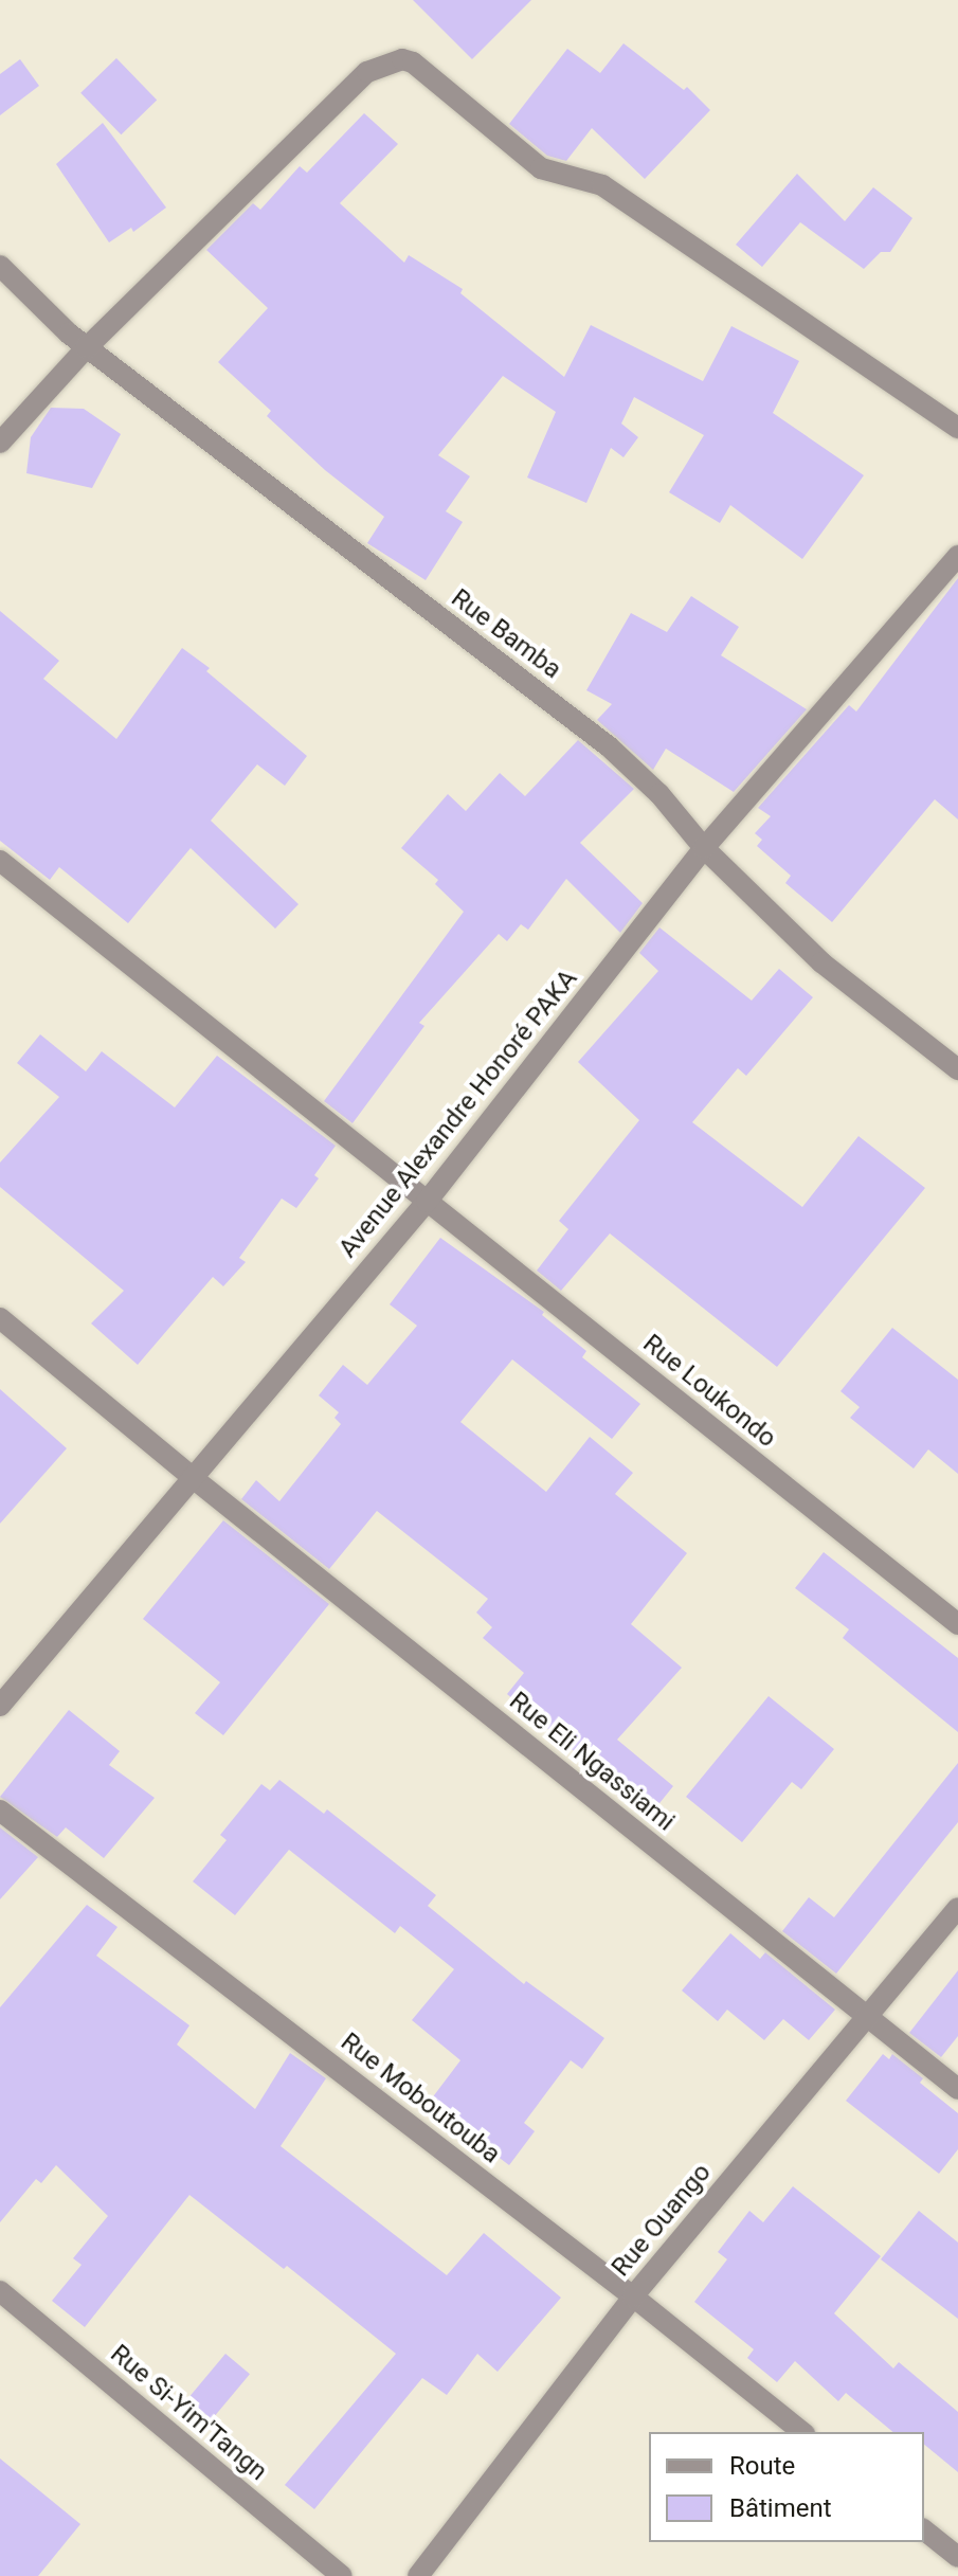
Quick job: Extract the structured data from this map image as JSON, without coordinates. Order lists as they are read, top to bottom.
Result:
{
  "streets": {
    "street": [
      "Rue Bamba",
      "Avenue Alexandre Honoré PAKA",
      "Rue Loukondo",
      "Rue Eli Ngassiami",
      "Rue Moboutouba",
      "Rue Ouango",
      "Rue Si-Yim'Tangn"
    ]
  },
  "crossings": [
    ["Rue Bamba", "Avenue Alexandre Honoré PAKA"],
    ["Avenue Alexandre Honoré PAKA", "Rue Loukondo"],
    ["Avenue Alexandre Honoré PAKA", "Rue Eli Ngassiami"],
    ["Rue Eli Ngassiami", "Rue Ouango"],
    ["Rue Moboutouba", "Rue Ouango"]
  ],
  "legend": ["Route", "Bâtiment"]
}
